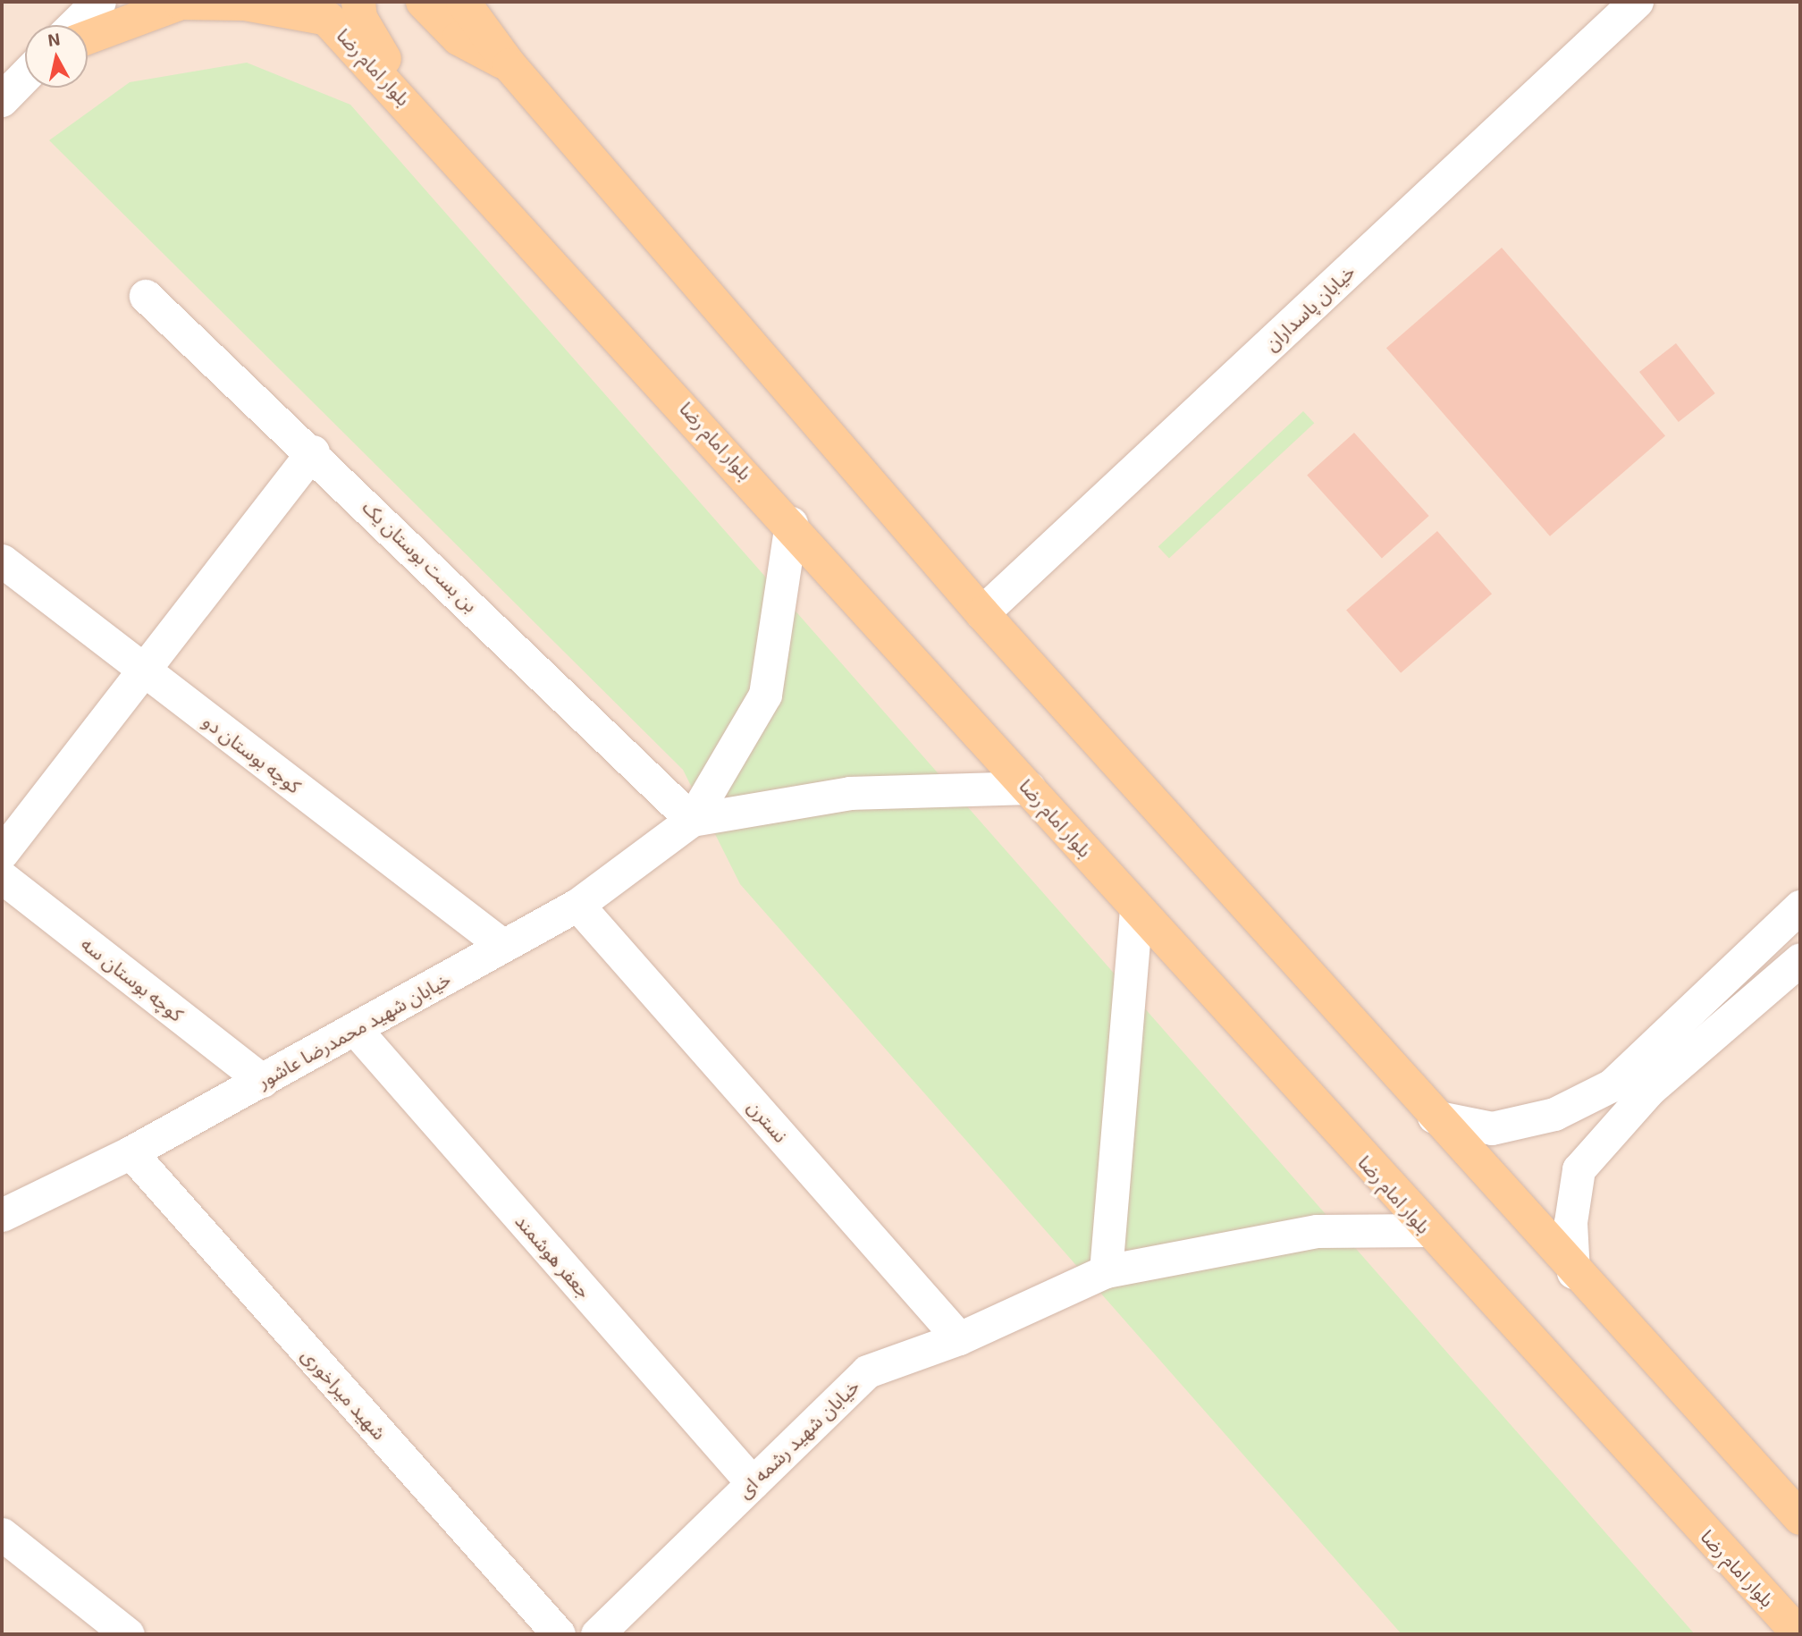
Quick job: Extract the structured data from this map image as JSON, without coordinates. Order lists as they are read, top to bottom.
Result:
{
  "streets": {
    "main road": ["بلوار امام رضا"],
    "street": [
      "خیابان پاسداران",
      "بن بست بوستان یک",
      "کوچه بوستان دو",
      "کوچه بوستان سه",
      "خیابان شهید محمدرضا عاشور",
      "نسترن",
      "جعفر هوشمند",
      "شهید میراخوری",
      "خیابان شهید رشمه ای"
    ]
  },
  "crossings": [
    ["بلوار امام رضا", "خیابان شهید رشمه ای"],
    ["بن بست بوستان یک", "خیابان شهید محمدرضا عاشور"],
    ["کوچه بوستان دو", "خیابان شهید محمدرضا عاشور"],
    ["کوچه بوستان سه", "خیابان شهید محمدرضا عاشور"],
    ["خیابان شهید محمدرضا عاشور", "نسترن"],
    ["خیابان شهید محمدرضا عاشور", "جعفر هوشمند"],
    ["خیابان شهید محمدرضا عاشور", "شهید میراخوری"],
    ["نسترن", "خیابان شهید رشمه ای"],
    ["جعفر هوشمند", "خیابان شهید رشمه ای"]
  ],
  "north": "top"
}
